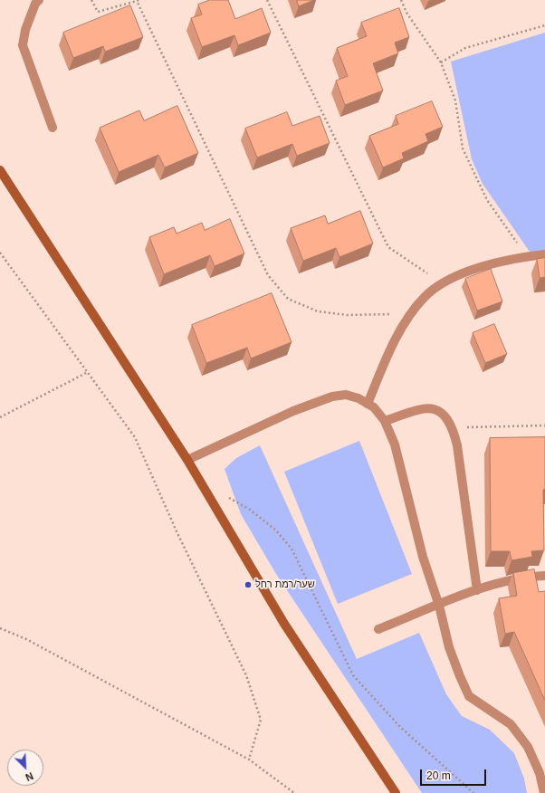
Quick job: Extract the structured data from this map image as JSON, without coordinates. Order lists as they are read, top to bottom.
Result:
{
  "places": ["שער/רמת רחל"],
  "scale_bar": "20 m",
  "north": "bottom right"
}
